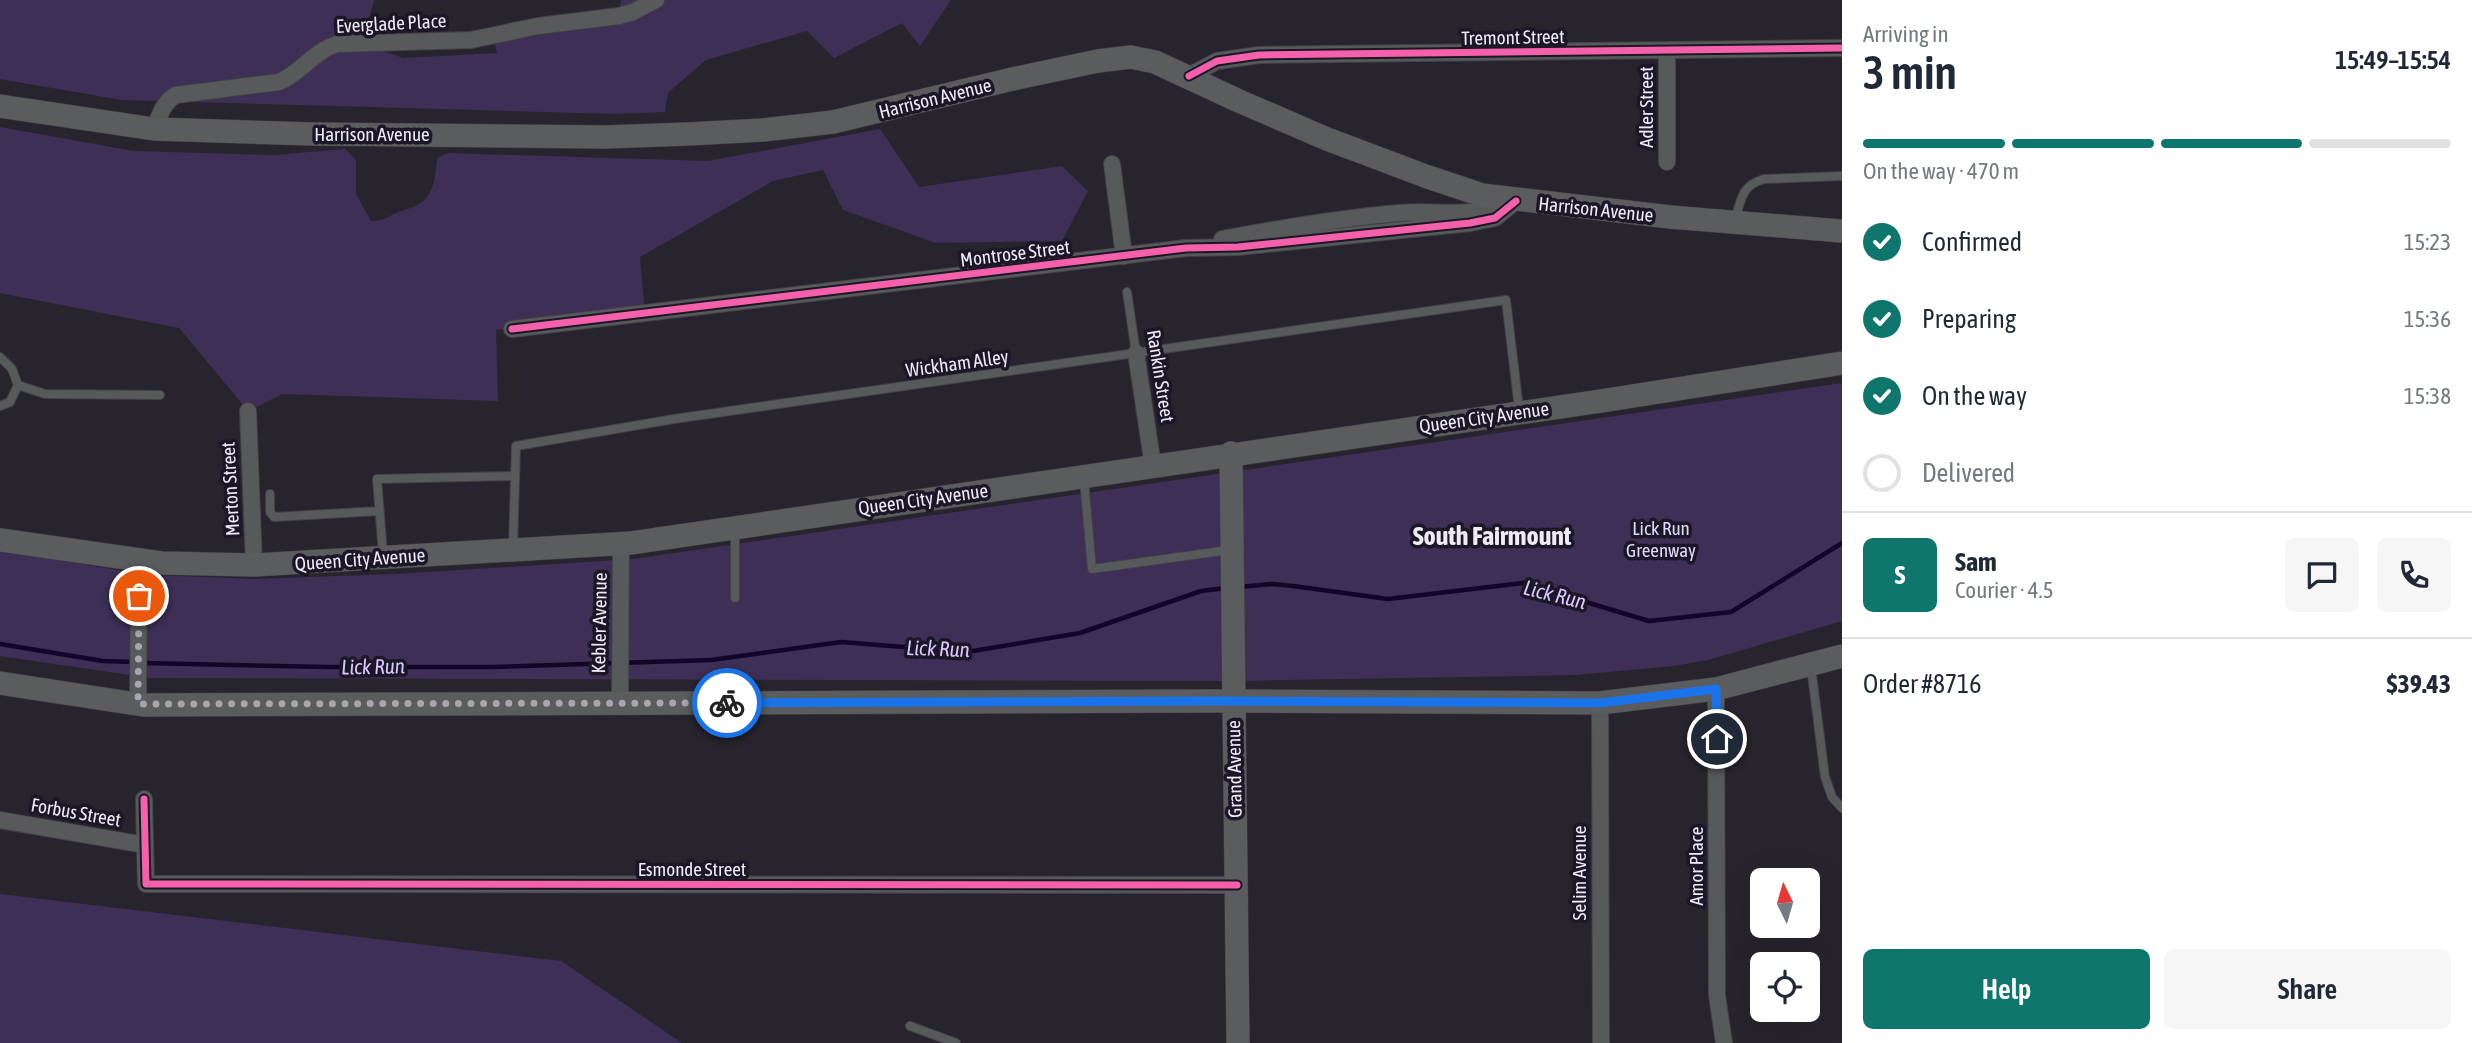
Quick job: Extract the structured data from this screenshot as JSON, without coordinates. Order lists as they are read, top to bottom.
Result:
{
  "streets": {
    "main road": ["Harrison Avenue", "Queen City Avenue", "Grand Avenue"],
    "street": [
      "Everglade Place",
      "Tremont Street",
      "Adler Street",
      "Montrose Street",
      "Rankin Street",
      "Merton Street",
      "Kebler Avenue",
      "Forbus Street",
      "Amor Place",
      "Esmonde Street",
      "Selim Avenue"
    ],
    "lane": ["Wickham Alley"]
  },
  "crossings": [
    ["Everglade Place", "Harrison Avenue"],
    ["Tremont Street", "Harrison Avenue"],
    ["Tremont Street", "Adler Street"],
    ["Harrison Avenue", "Montrose Street"],
    ["Wickham Alley", "Rankin Street"],
    ["Wickham Alley", "Queen City Avenue"],
    ["Rankin Street", "Queen City Avenue"],
    ["Queen City Avenue", "Merton Street"],
    ["Queen City Avenue", "Kebler Avenue"],
    ["Queen City Avenue", "Grand Avenue"],
    ["Grand Avenue", "Esmonde Street"],
    ["Forbus Street", "Esmonde Street"]
  ],
  "districts": ["South Fairmount"],
  "water": ["Lick Run"],
  "parks": ["Lick Run Greenway"],
  "north": "top",
  "page": {
    "heading": ["3 min", "Arriving in", "15:49–15:54"],
    "panel": [
      "Sam",
      "Courier · 4.5",
      "Order #8716",
      "$39.43"
    ],
    "bar": "On the way · 470 m",
    "list": [
      ["Confirmed", "15:23"],
      ["Preparing", "15:36"],
      ["On the way", "15:38"],
      "Delivered"
    ],
    "round": "S",
    "buttons": ["Help", "Share"]
  }
}
